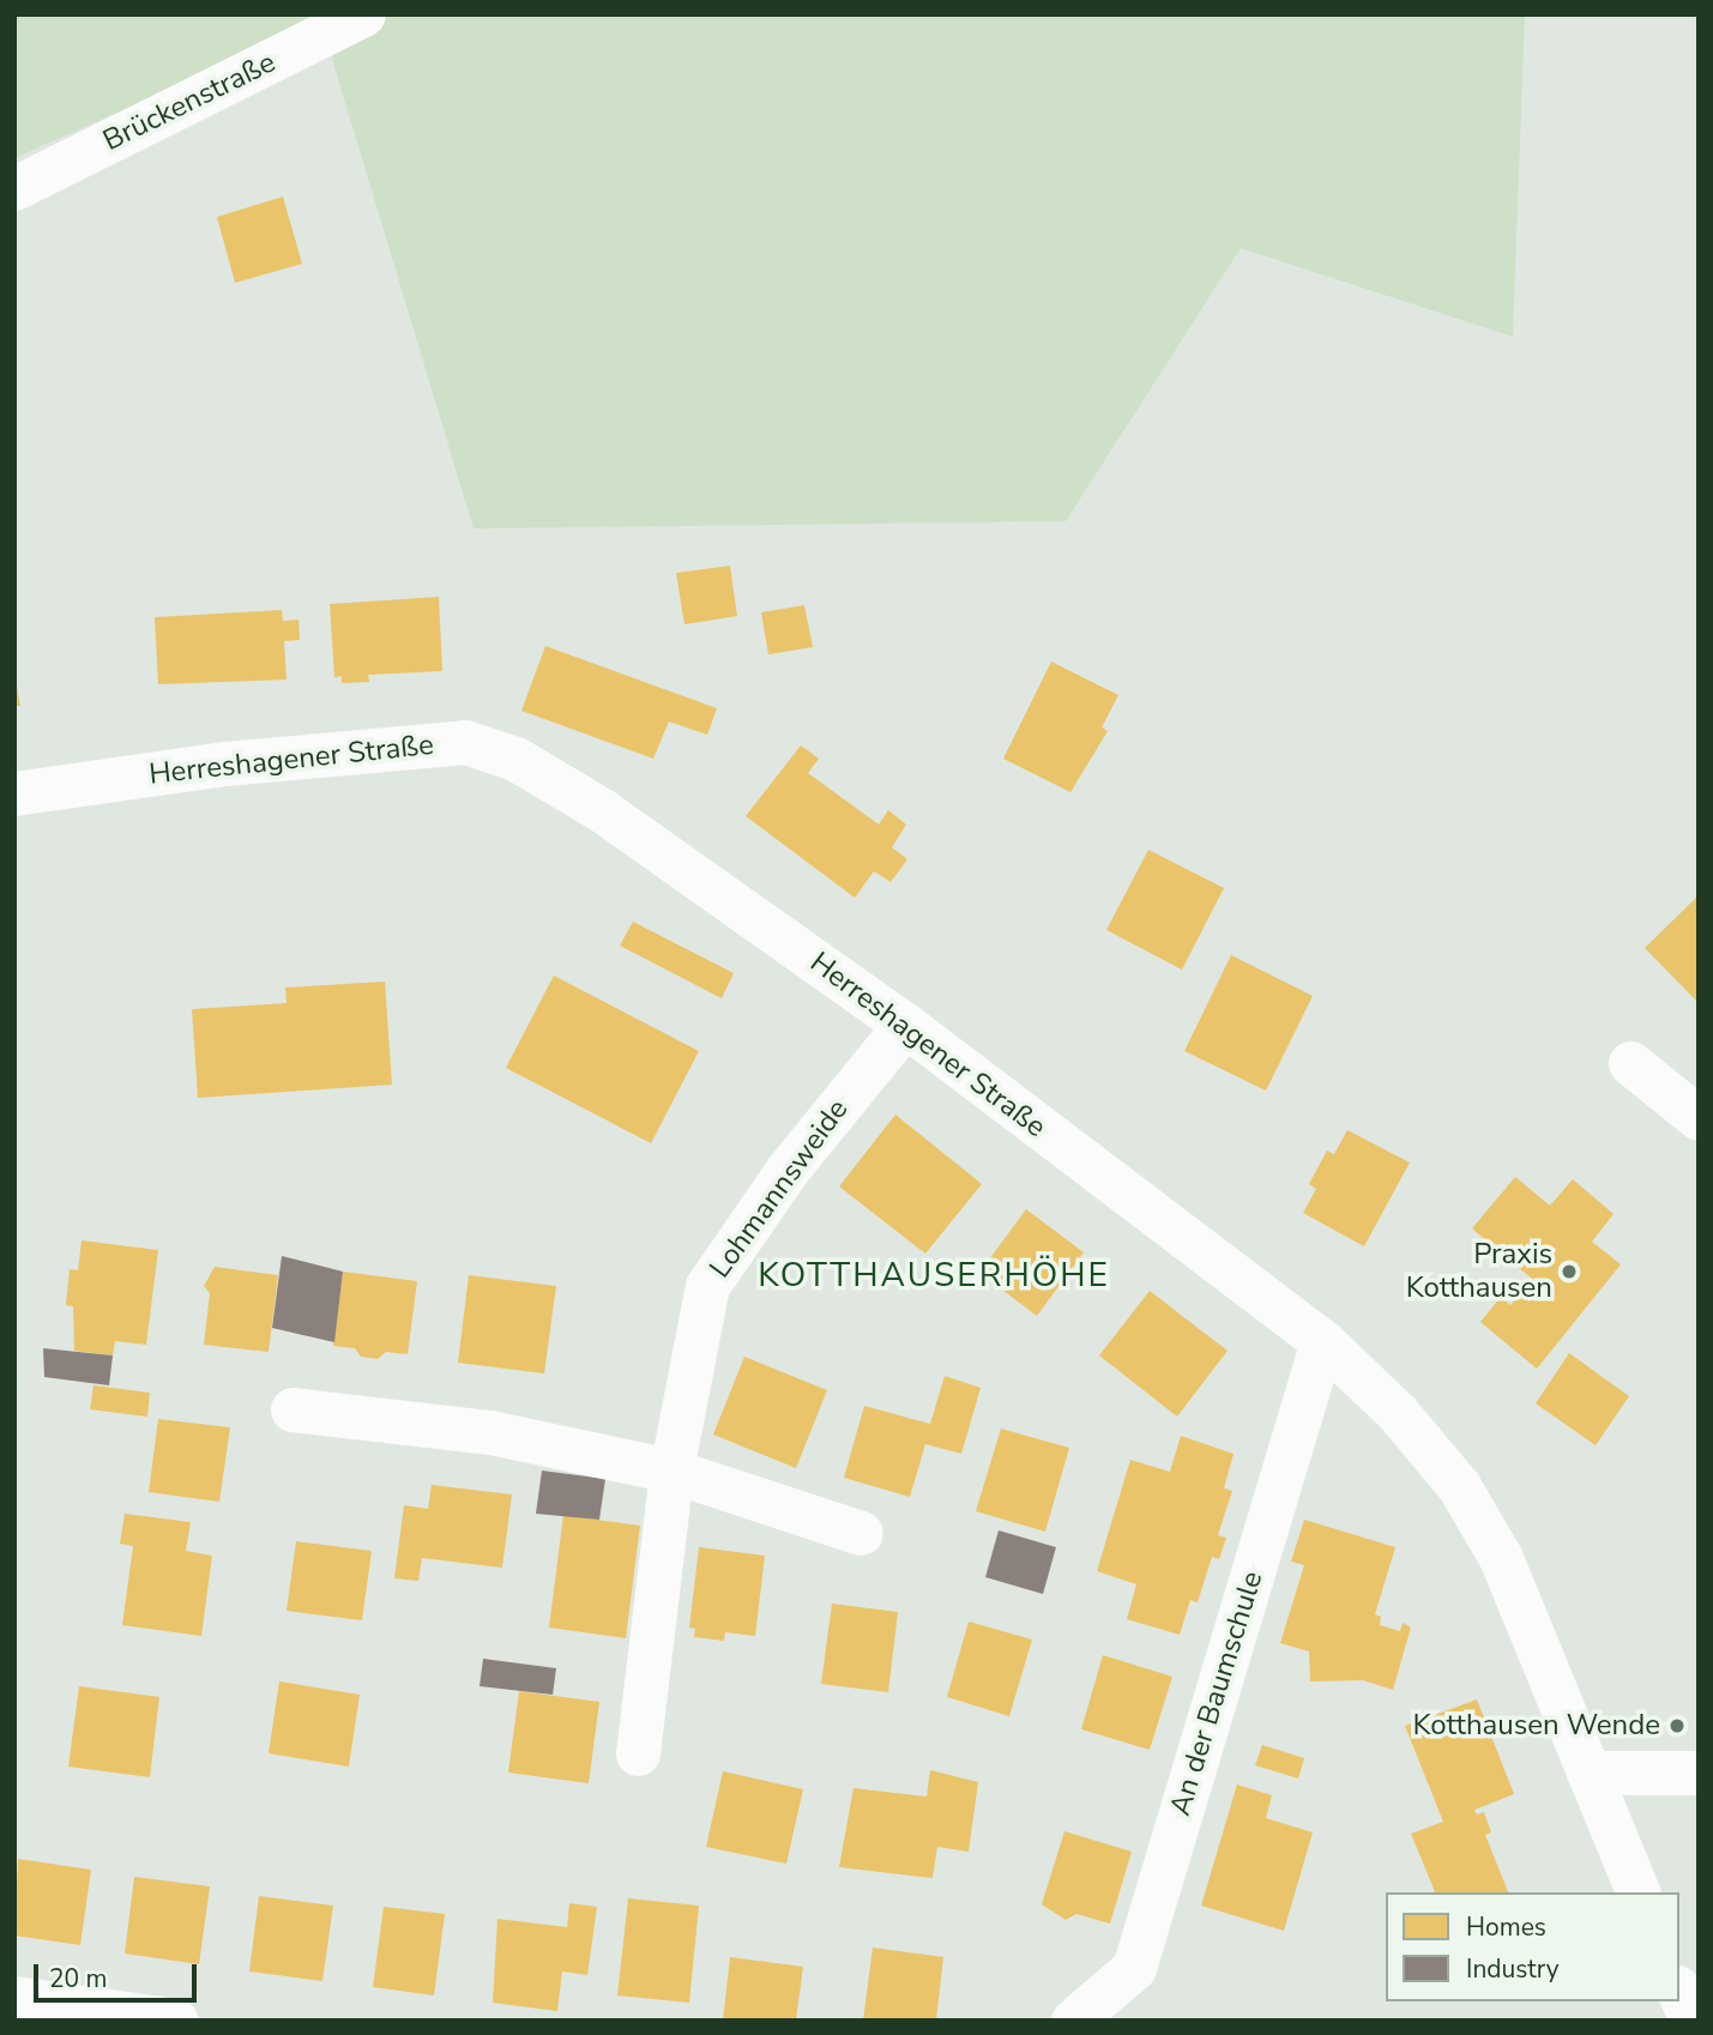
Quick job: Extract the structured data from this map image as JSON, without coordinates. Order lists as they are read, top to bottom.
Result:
{
  "streets": {
    "street": [
      "Brückenstraße",
      "Herreshagener Straße",
      "Lohmannsweide",
      "An der Baumschule"
    ]
  },
  "crossings": [
    ["Herreshagener Straße", "Lohmannsweide"],
    ["Herreshagener Straße", "An der Baumschule"]
  ],
  "districts": ["KOTTHAUSERHÖHE"],
  "places": ["Praxis Kotthausen", "Kotthausen Wende"],
  "legend": ["Homes", "Industry"],
  "scale_bar": "20 m"
}
